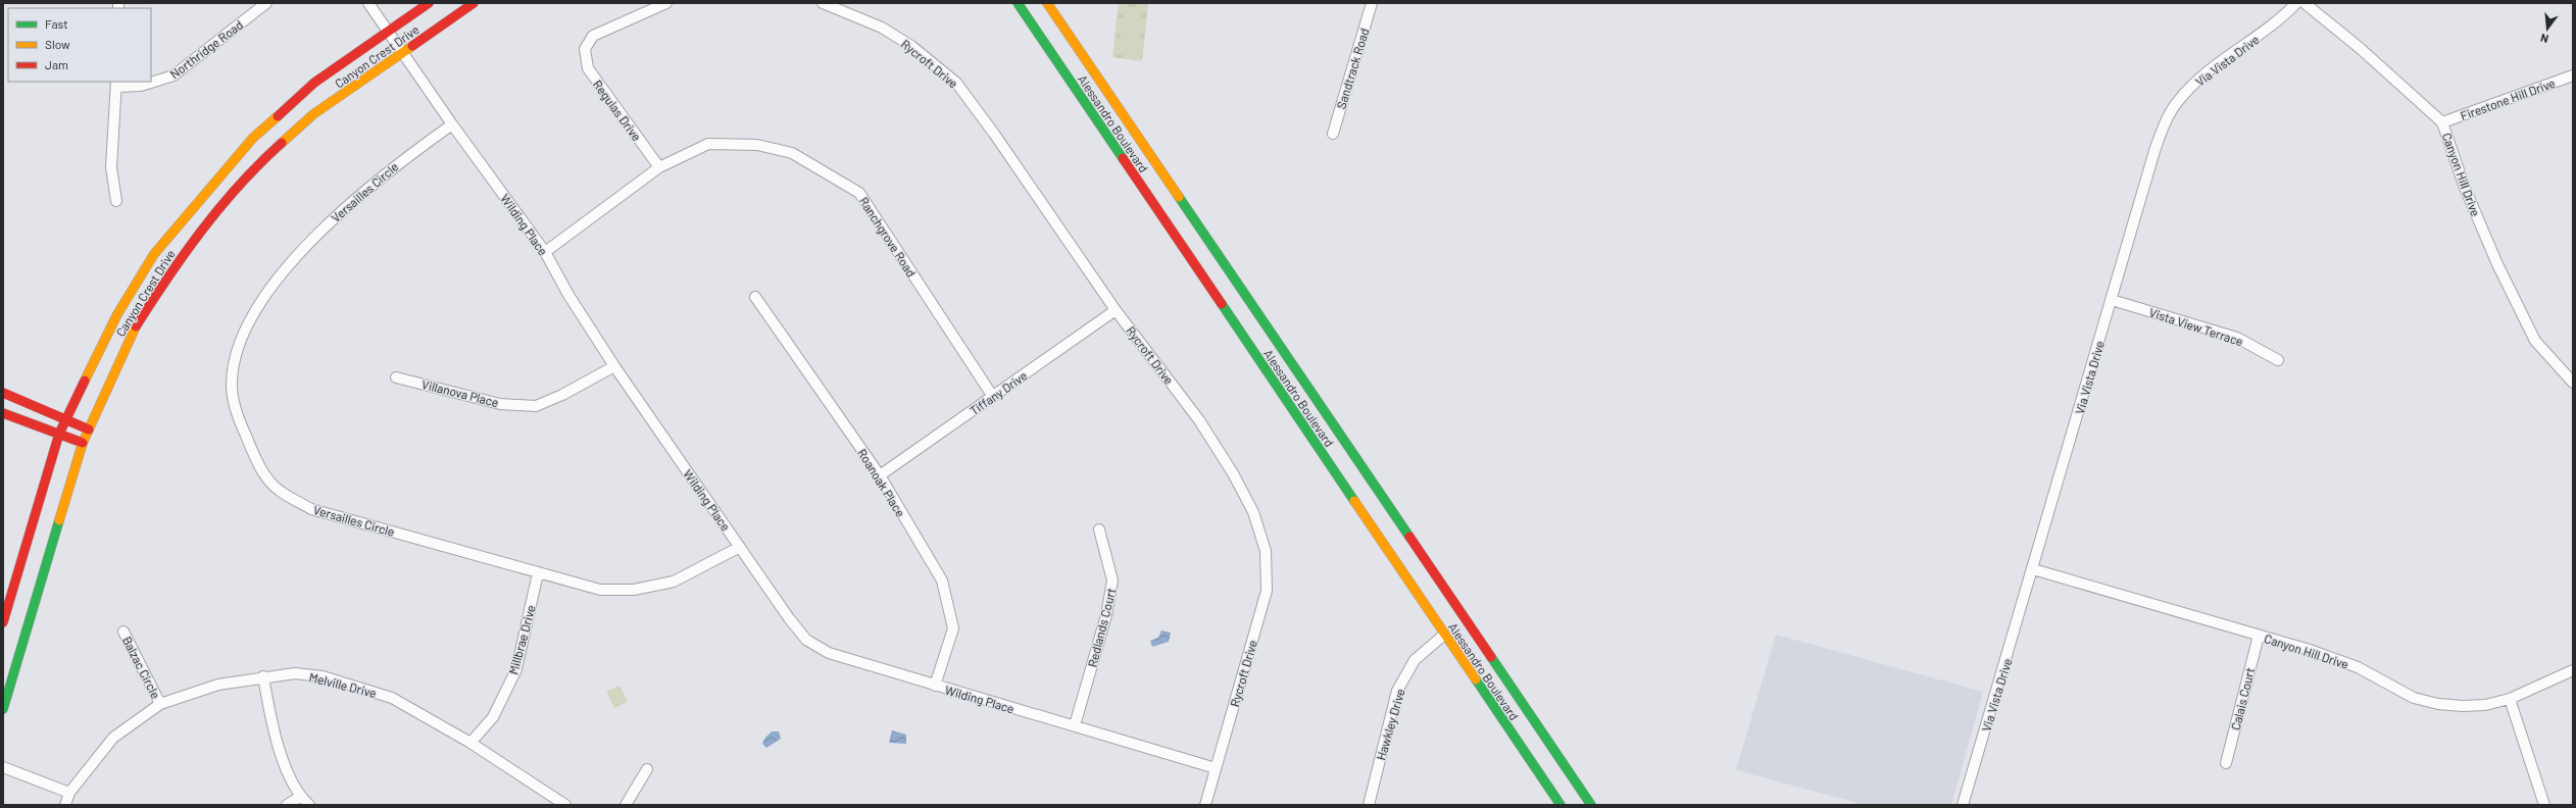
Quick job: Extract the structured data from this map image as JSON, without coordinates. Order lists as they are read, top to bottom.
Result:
{
  "streets": {
    "main road": ["Canyon Crest Drive", "Alessandro Boulevard"],
    "street": [
      "Northridge Road",
      "Via Vista Drive",
      "Rycroft Drive",
      "Sandtrack Road",
      "Firestone Hill Drive",
      "Regulas Drive",
      "Canyon Hill Drive",
      "Versailles Circle",
      "Wilding Place",
      "Ranchgrove Road",
      "Vista View Terrace",
      "Villanova Place",
      "Tiffany Drive",
      "Roanoak Place",
      "Redlands Court",
      "Millbrae Drive",
      "Balzac Circle",
      "Melville Drive",
      "Calais Court",
      "Hawkley Drive"
    ]
  },
  "crossings": [
    ["Canyon Crest Drive", "Wilding Place"],
    ["Via Vista Drive", "Canyon Hill Drive"],
    ["Via Vista Drive", "Vista View Terrace"],
    ["Rycroft Drive", "Wilding Place"],
    ["Rycroft Drive", "Tiffany Drive"],
    ["Firestone Hill Drive", "Canyon Hill Drive"],
    ["Regulas Drive", "Ranchgrove Road"],
    ["Alessandro Boulevard", "Hawkley Drive"],
    ["Canyon Hill Drive", "Calais Court"],
    ["Versailles Circle", "Wilding Place"],
    ["Versailles Circle", "Millbrae Drive"],
    ["Wilding Place", "Ranchgrove Road"],
    ["Wilding Place", "Villanova Place"],
    ["Wilding Place", "Roanoak Place"],
    ["Wilding Place", "Redlands Court"],
    ["Ranchgrove Road", "Tiffany Drive"],
    ["Tiffany Drive", "Roanoak Place"],
    ["Millbrae Drive", "Melville Drive"],
    ["Balzac Circle", "Melville Drive"]
  ],
  "legend": ["Fast", "Slow", "Jam"],
  "north": "bottom"
}
